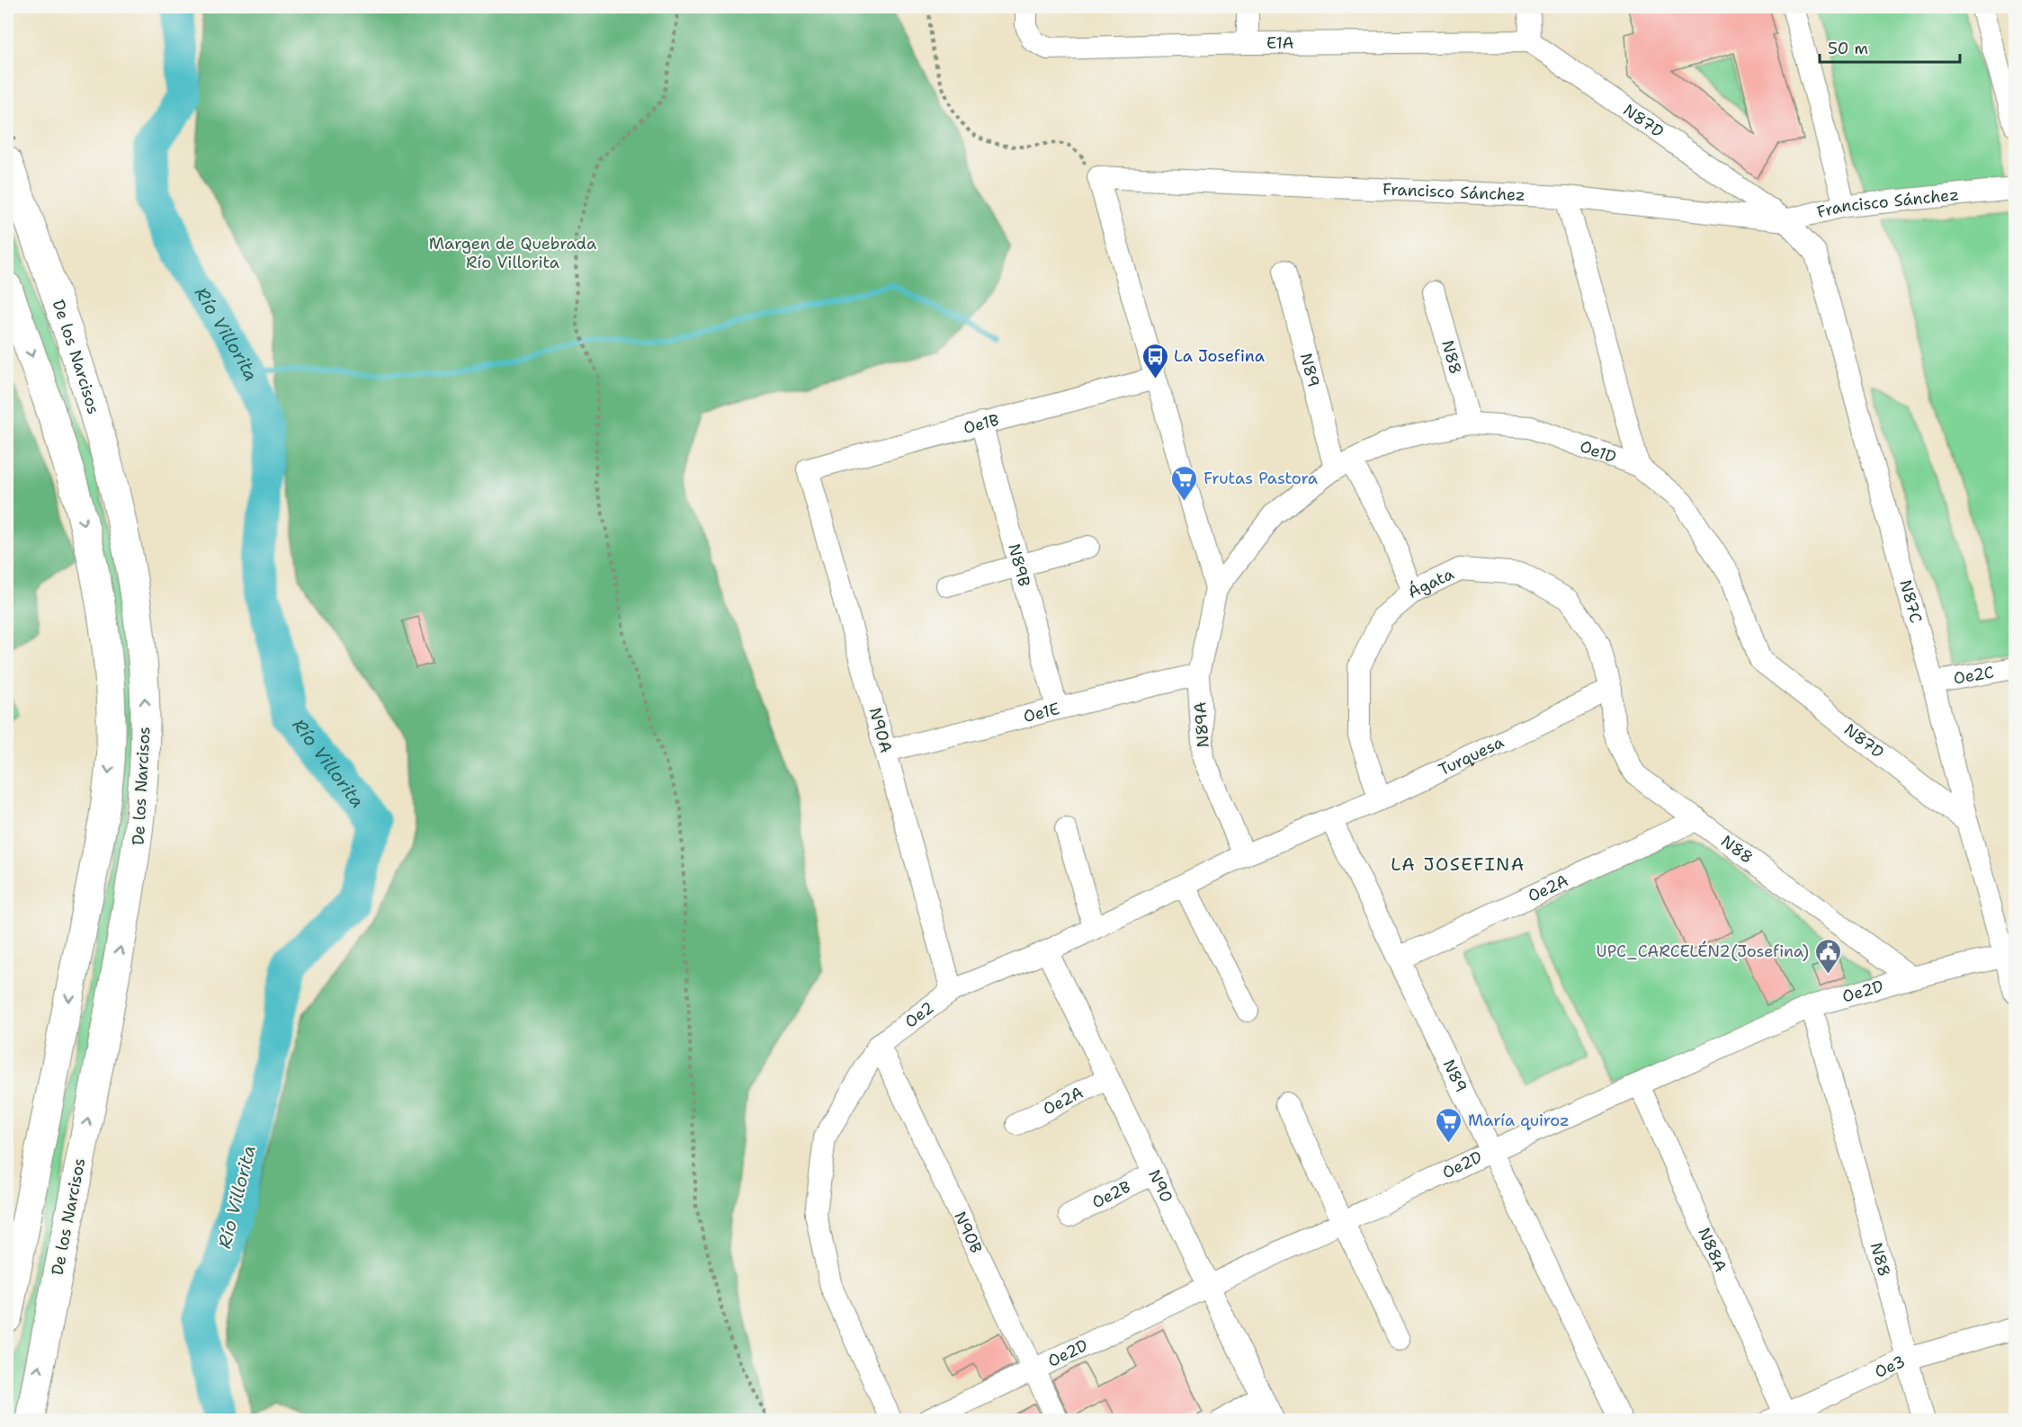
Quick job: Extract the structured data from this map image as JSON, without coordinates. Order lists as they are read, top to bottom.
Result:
{
  "streets": {
    "main road": ["De los Narcisos"],
    "street": [
      "E1A",
      "N87D",
      "Francisco Sánchez",
      "N88",
      "N89",
      "Oe1B",
      "Oe1D",
      "N89B",
      "Ágata",
      "N87C",
      "Oe2C",
      "Oe1E",
      "N89A",
      "N90A",
      "Turquesa",
      "Oe2A",
      "Oe2D",
      "Oe2",
      "N90",
      "Oe2B",
      "N90B",
      "N88A",
      "Oe3"
    ]
  },
  "crossings": [
    ["E1A", "N87D"],
    ["N87D", "Francisco Sánchez"],
    ["N87D", "Oe1D"],
    ["N87D", "N87C"],
    ["Francisco Sánchez", "N87C"],
    ["N88", "Oe1D"],
    ["N88", "Ágata"],
    ["N88", "Turquesa"],
    ["N88", "Oe2A"],
    ["N88", "Oe2D"],
    ["N88", "Oe3"],
    ["N89", "Oe1D"],
    ["N89", "Ágata"],
    ["N89", "N89A"],
    ["N89", "Turquesa"],
    ["N89", "Oe2A"],
    ["N89", "Oe2D"],
    ["N89", "Oe2"],
    ["Oe1B", "N89B"],
    ["Oe1B", "N89A"],
    ["Oe1B", "N90A"],
    ["Oe1D", "N89A"],
    ["N89B", "Oe1E"],
    ["Ágata", "Turquesa"],
    ["N87C", "Oe2C"],
    ["N87C", "Oe2D"],
    ["Oe1E", "N89A"],
    ["Oe1E", "N90A"],
    ["N89A", "Oe2"],
    ["N90A", "Oe2"],
    ["Turquesa", "Oe2"],
    ["Oe2A", "N90"],
    ["Oe2D", "N90"],
    ["Oe2D", "N90B"],
    ["Oe2D", "N88A"],
    ["Oe2", "N90"],
    ["Oe2", "N90B"],
    ["N90", "Oe2B"],
    ["N88A", "Oe3"]
  ],
  "districts": ["LA JOSEFINA"],
  "water": ["Río Villorita"],
  "parks": ["Margen de Quebrada Río Villorita"],
  "places": {
    "bus stop": ["La Josefina"],
    "supermarket": ["Frutas Pastora", "María quiroz"],
    "public building": ["UPC_CARCELÉN2(Josefina)"]
  },
  "scale_bar": "50 m"
}
